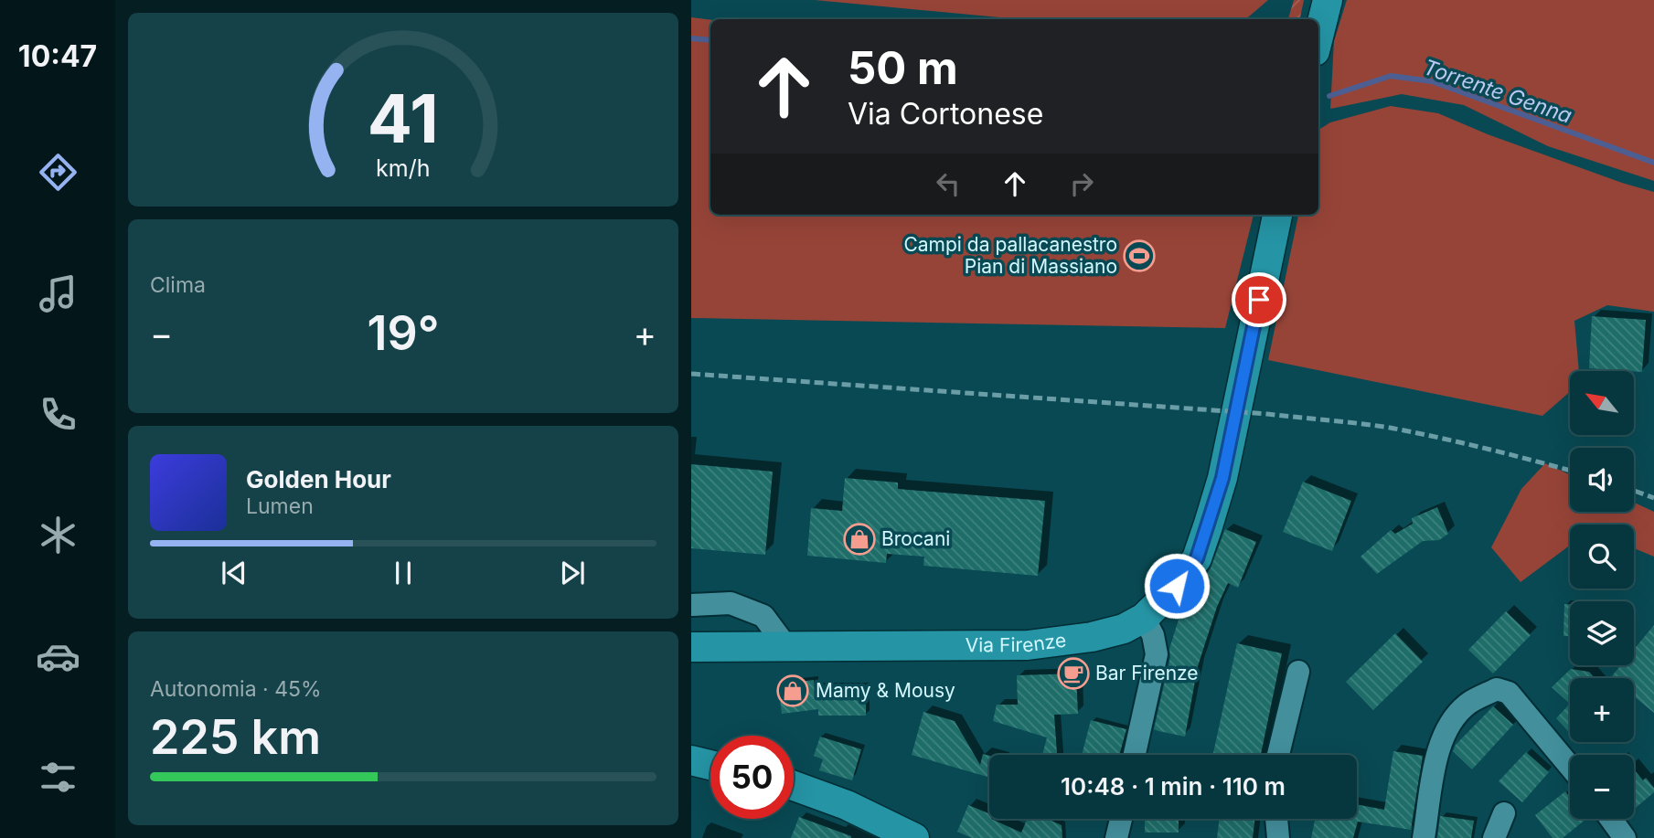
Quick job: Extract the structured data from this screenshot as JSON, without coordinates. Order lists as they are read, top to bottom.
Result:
{
  "streets": {
    "main road": ["Via Firenze"]
  },
  "water": ["Torrente Genna"],
  "places": {
    "sports": ["Campi da pallacanestro Pian di Massiano"],
    "shop": ["Brocani", "Mamy & Mousy"],
    "cafe": ["Bar Firenze"]
  },
  "north": "top left",
  "page": {
    "tabs": "10:47",
    "turn": ["50 m", "Via Cortonese"],
    "tile": [
      "Clima",
      ["Autonomia · 45%", "225 km"]
    ],
    "heat": ["−", "19°", "+"],
    "map_buttons": ["+", "−"],
    "song": ["Golden Hour", "Lumen"],
    "limit": "50",
    "trip": "10:48 · 1 min · 110 m",
    "gauge": ["41", "km/h"]
  }
}
